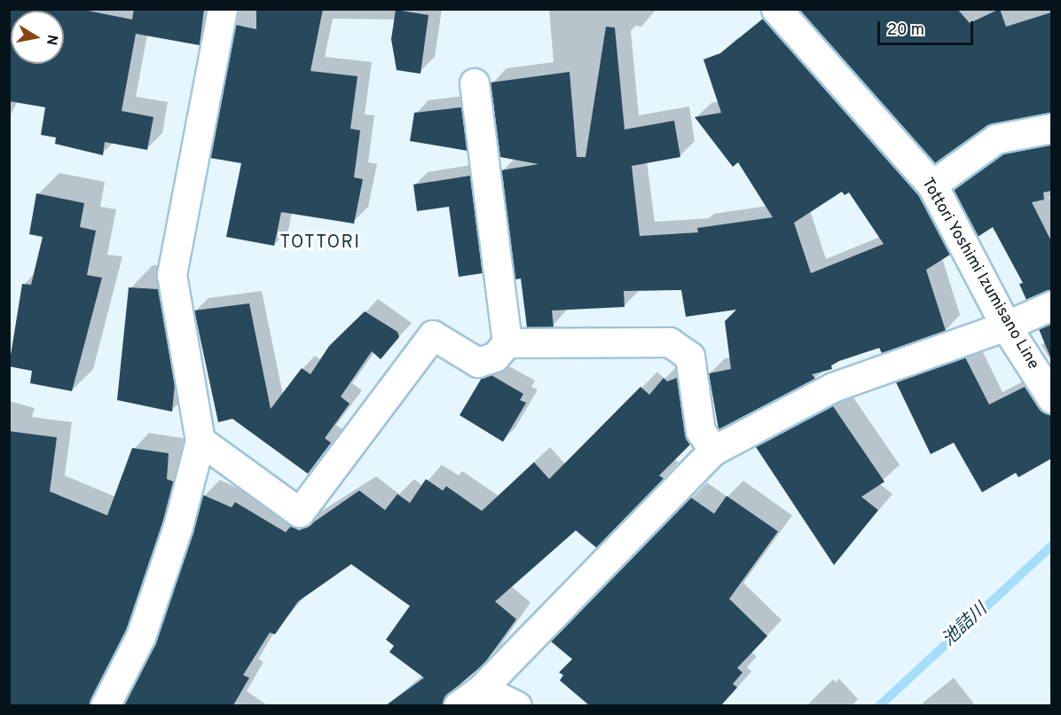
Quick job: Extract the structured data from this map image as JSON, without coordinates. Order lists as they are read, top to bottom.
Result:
{
  "streets": {
    "main road": ["Tottori Yoshimi Izumisano Line"]
  },
  "districts": ["TOTTORI"],
  "water": ["池詰川"],
  "scale_bar": "20 m",
  "north": "right"
}
